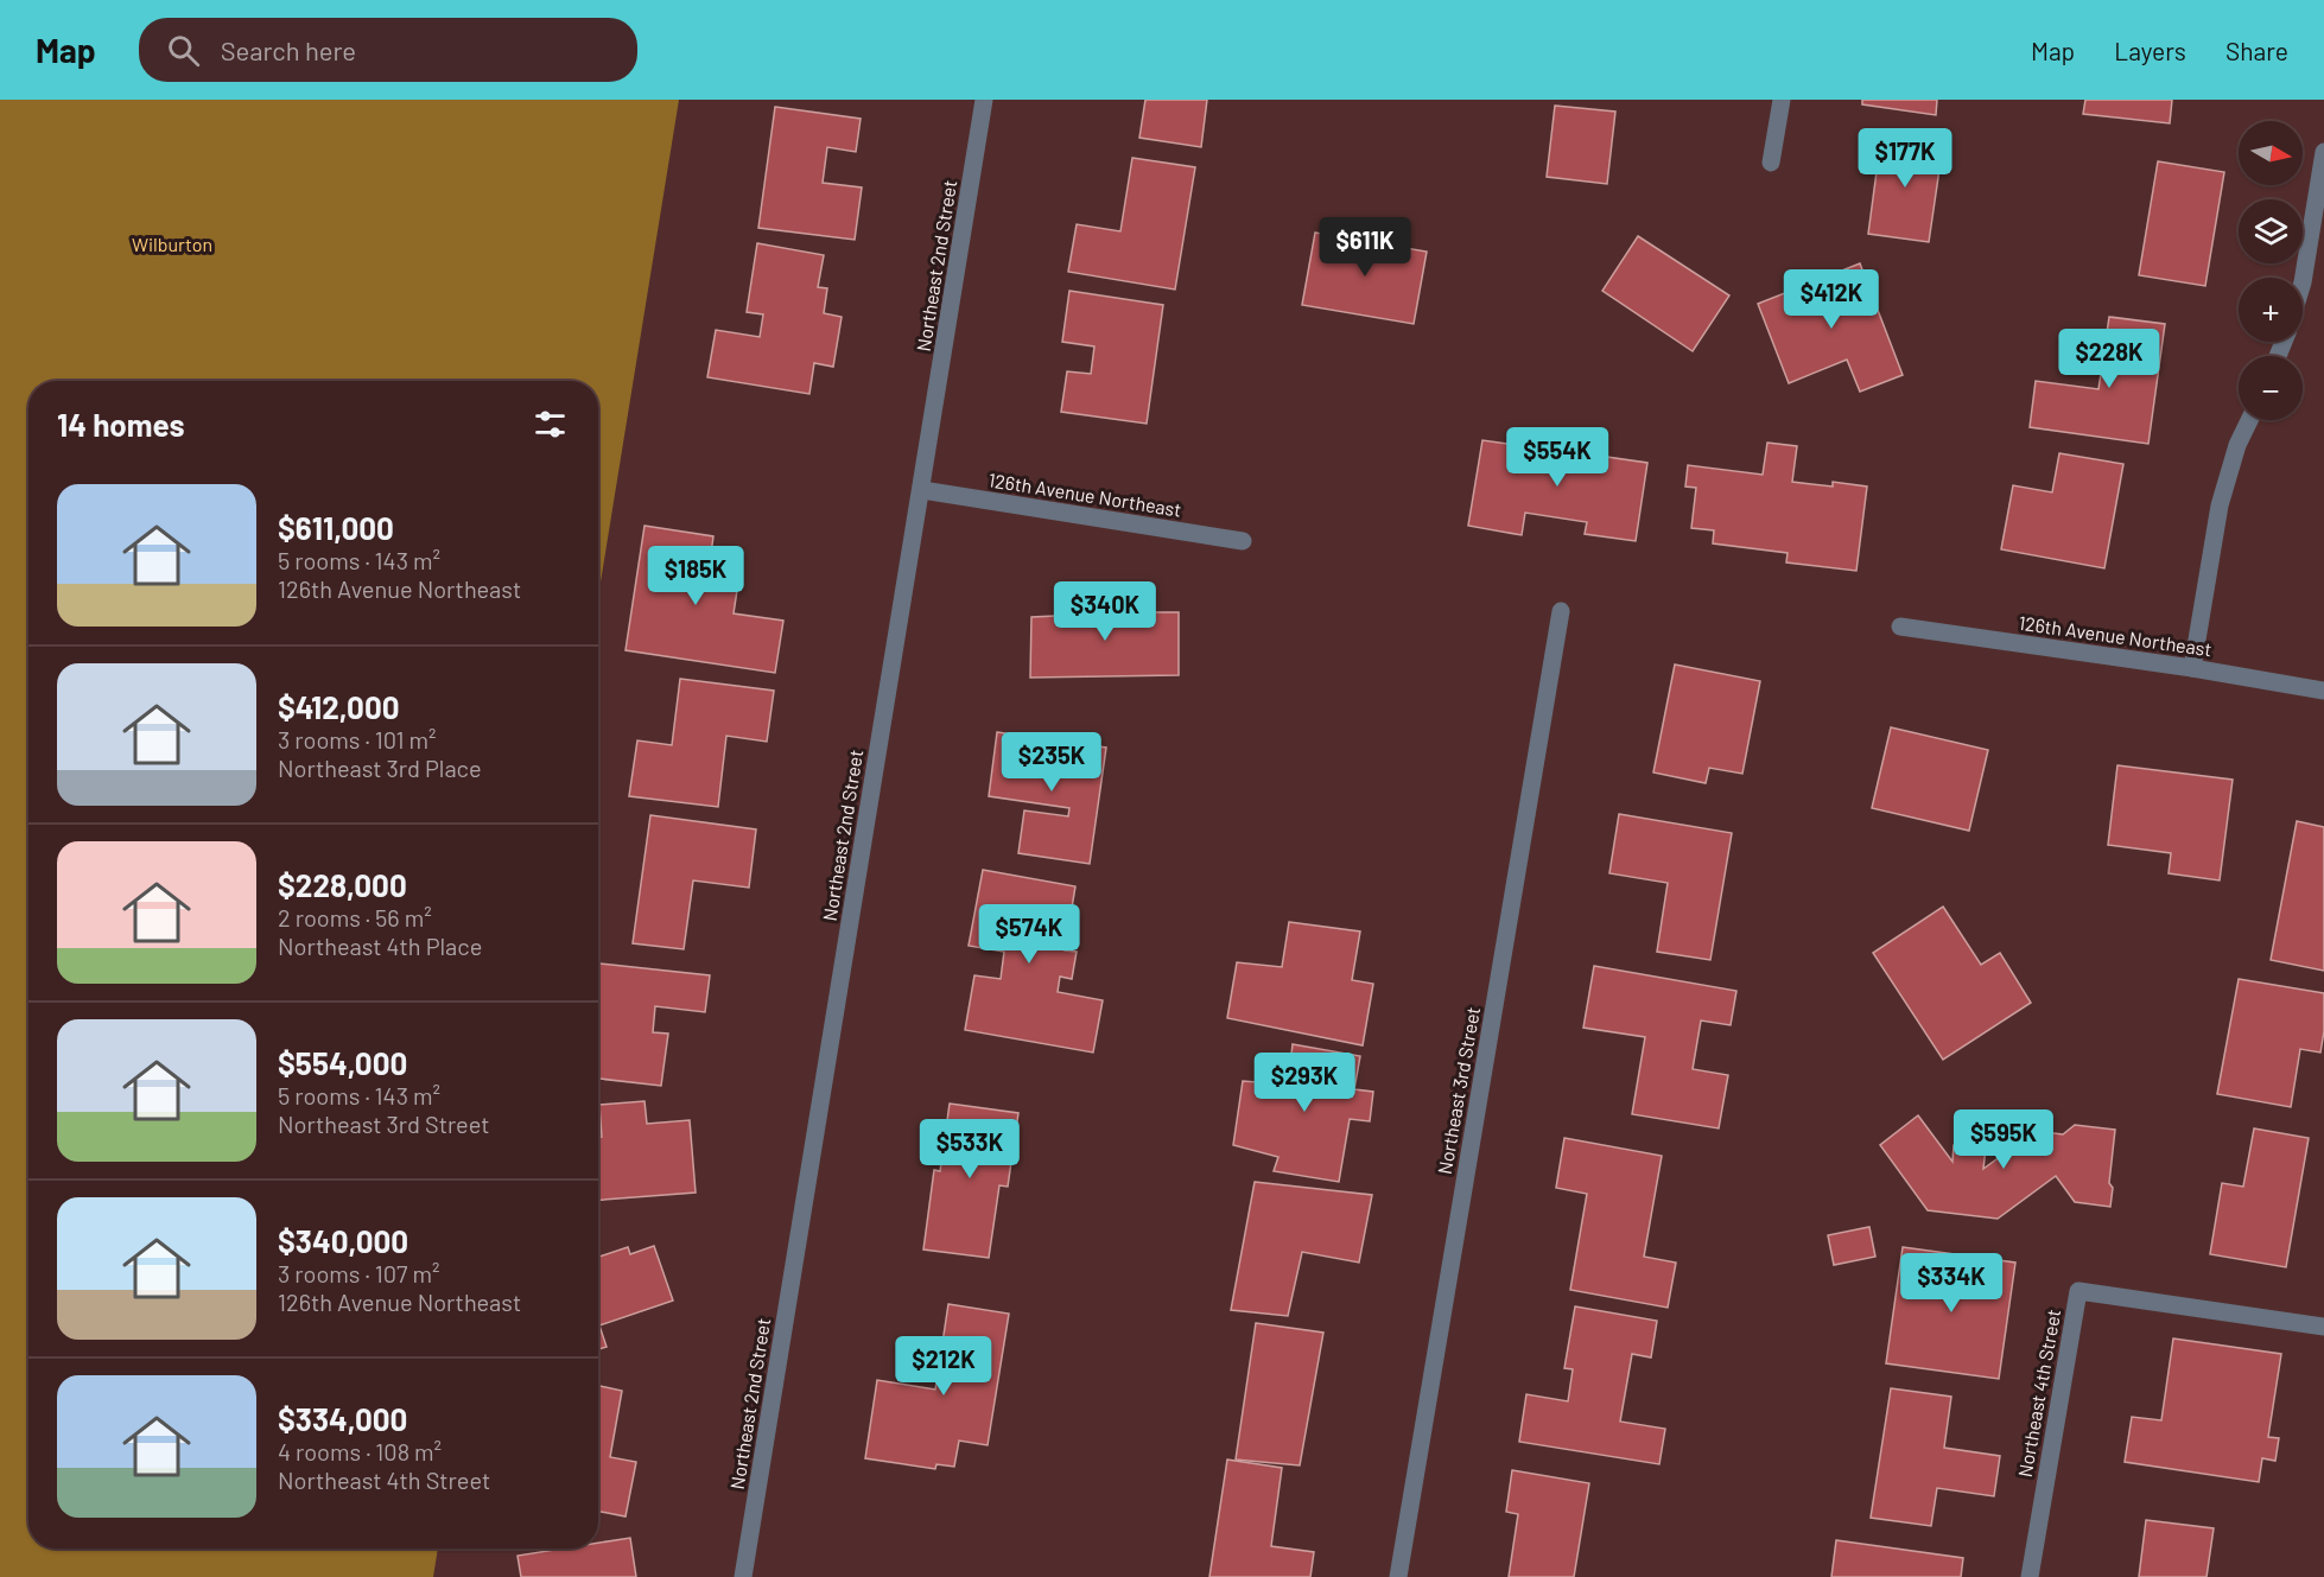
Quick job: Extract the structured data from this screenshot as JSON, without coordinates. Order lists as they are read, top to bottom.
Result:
{
  "streets": {
    "street": [
      "Northeast 2nd Street",
      "126th Avenue Northeast",
      "Northeast 3rd Street",
      "Northeast 4th Street"
    ]
  },
  "crossings": [
    ["Northeast 2nd Street", "126th Avenue Northeast"]
  ],
  "parks": ["Wilburton"],
  "north": "right",
  "page": {
    "header": "Map",
    "search": "Search here",
    "nav": ["Map", "Layers", "Share"],
    "map_buttons": ["+", "−"],
    "price": [
      "$177K",
      "$611K",
      "$412K",
      "$228K",
      "$554K",
      "$185K",
      "$340K",
      "$235K",
      "$574K",
      "$293K",
      "$595K",
      "$533K",
      "$334K",
      "$212K"
    ],
    "heading": "14 homes",
    "list": [
      {
        "name": "$611,000",
        "note": "5 rooms · 143 m² · 126th Avenue Northeast"
      },
      {
        "name": "$412,000",
        "note": "3 rooms · 101 m² · Northeast 3rd Place"
      },
      {
        "name": "$228,000",
        "note": "2 rooms · 56 m² · Northeast 4th Place"
      },
      {
        "name": "$554,000",
        "note": "5 rooms · 143 m² · Northeast 3rd Street"
      },
      {
        "name": "$340,000",
        "note": "3 rooms · 107 m² · 126th Avenue Northeast"
      },
      {
        "name": "$334,000",
        "note": "4 rooms · 108 m² · Northeast 4th Street"
      }
    ]
  }
}
